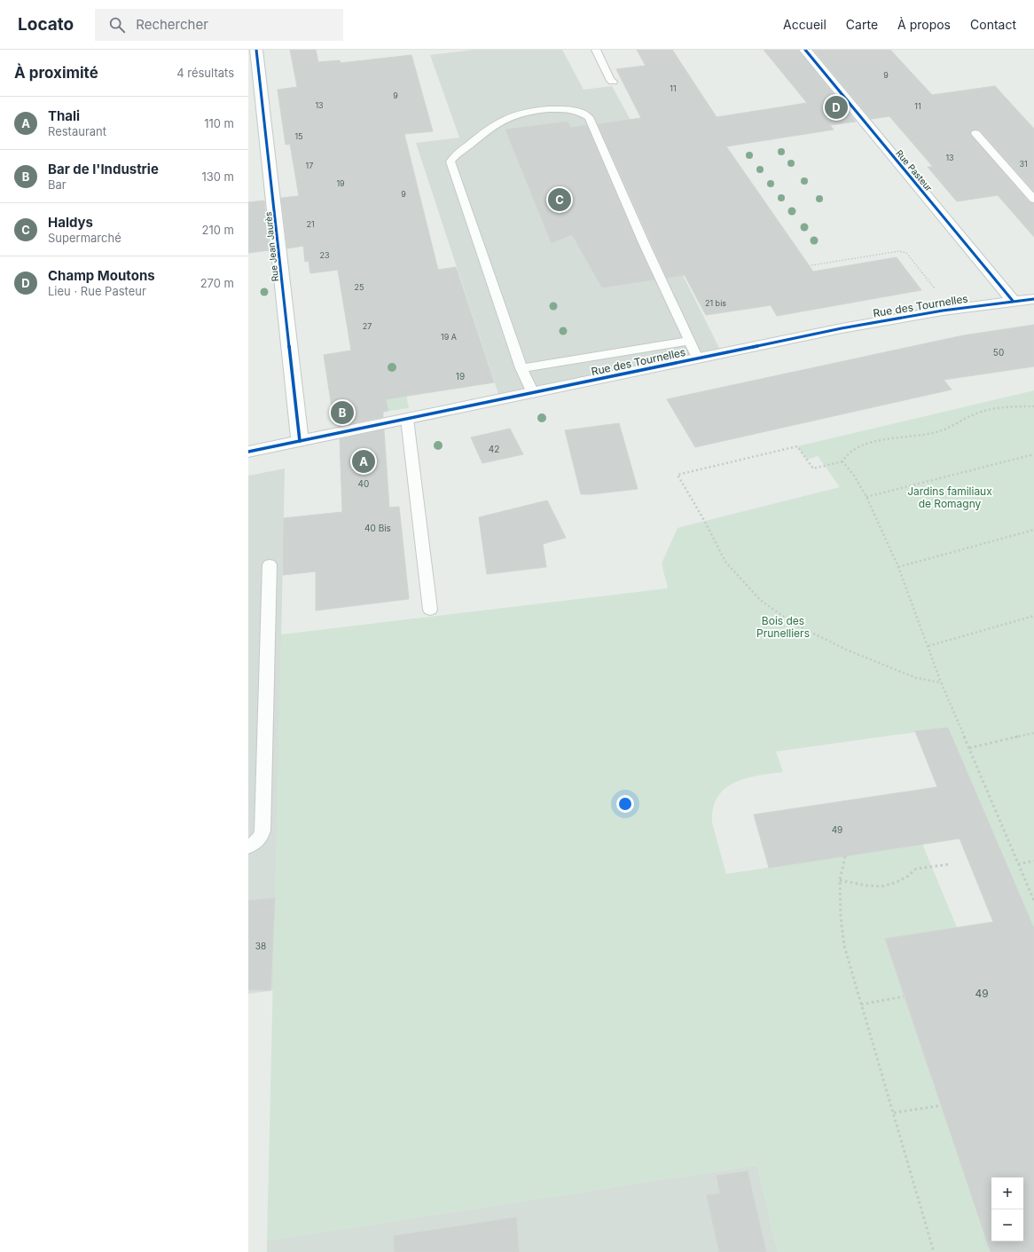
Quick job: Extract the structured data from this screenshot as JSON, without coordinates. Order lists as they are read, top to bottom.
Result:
{
  "streets": {
    "street": ["Rue Pasteur", "Rue Jean Jaurès", "Rue des Tournelles"]
  },
  "crossings": [
    ["Rue Pasteur", "Rue des Tournelles"],
    ["Rue Jean Jaurès", "Rue des Tournelles"]
  ],
  "parks": ["Jardins familiaux de Romagny", "Bois des Prunelliers"],
  "house_numbers": [
    "9",
    "11",
    "9",
    "13",
    "11",
    "15",
    "13",
    "31",
    "17",
    "19",
    "9",
    "21",
    "23",
    "25",
    "21 bis",
    "27",
    "19 A",
    "50",
    "19",
    "42",
    "40",
    "40 Bis",
    "49",
    "38",
    "49"
  ],
  "page": {
    "header": "Locato",
    "search": "Rechercher",
    "nav": [
      "Accueil",
      "Carte",
      "À propos",
      "Contact"
    ],
    "heading": ["À proximité", "4 résultats"],
    "pins": [
      "D",
      "C",
      "B",
      "A"
    ],
    "list": [
      {
        "mark": "A",
        "name": "Thali",
        "note": "Restaurant",
        "value": "110 m"
      },
      {
        "mark": "B",
        "name": "Bar de l'Industrie",
        "note": "Bar",
        "value": "130 m"
      },
      {
        "mark": "C",
        "name": "Haldys",
        "note": "Supermarché",
        "value": "210 m"
      },
      {
        "mark": "D",
        "name": "Champ Moutons",
        "note": "Lieu · Rue Pasteur",
        "value": "270 m"
      }
    ],
    "map_buttons": ["+", "−"]
  }
}
